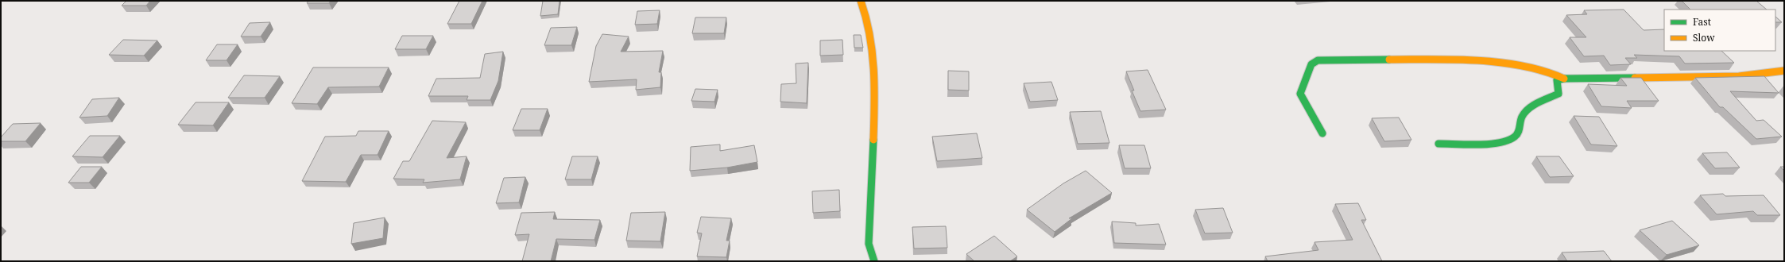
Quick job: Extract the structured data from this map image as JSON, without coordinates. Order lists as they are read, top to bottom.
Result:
{
  "legend": ["Fast", "Slow"]
}
